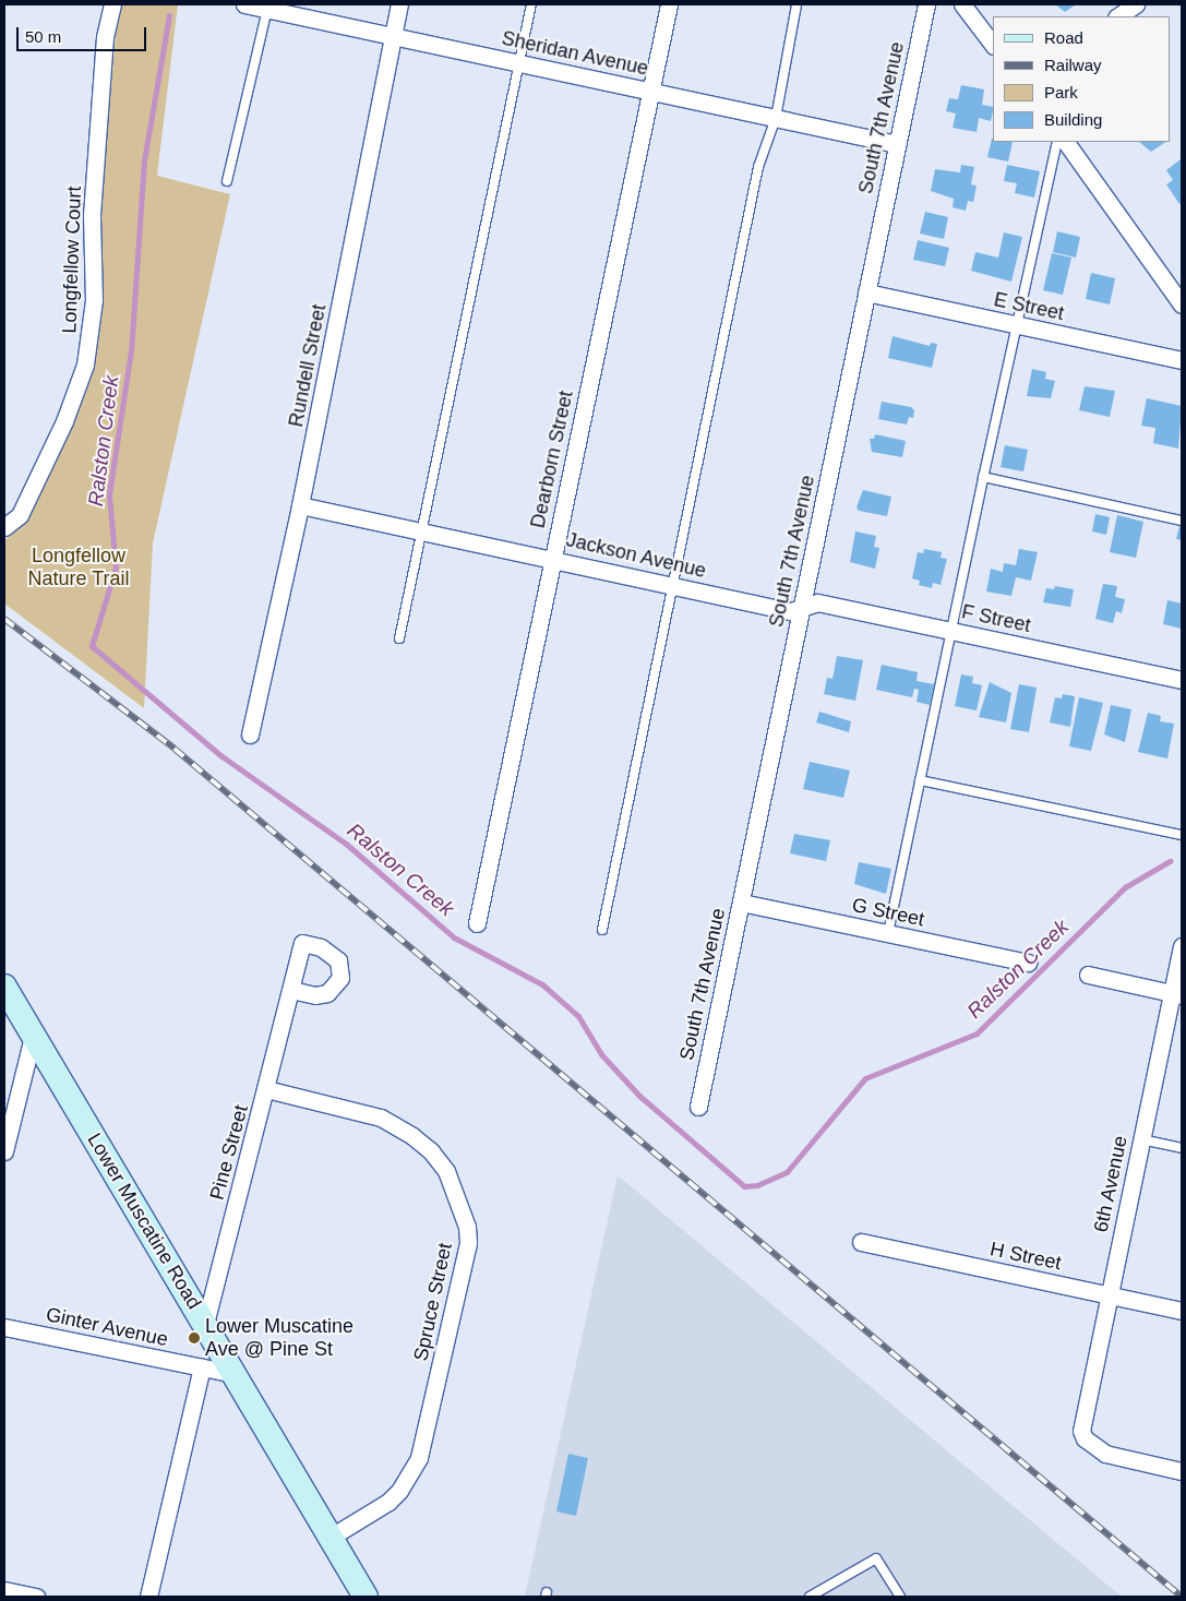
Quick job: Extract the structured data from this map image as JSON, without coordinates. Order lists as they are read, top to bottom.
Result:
{
  "streets": {
    "main road": ["Lower Muscatine Road"],
    "street": [
      "Sheridan Avenue",
      "South 7th Avenue",
      "Longfellow Court",
      "E Street",
      "Rundell Street",
      "Dearborn Street",
      "Jackson Avenue",
      "F Street",
      "G Street",
      "Pine Street",
      "6th Avenue",
      "H Street",
      "Spruce Street",
      "Ginter Avenue"
    ]
  },
  "crossings": [
    ["Sheridan Avenue", "South 7th Avenue"],
    ["Sheridan Avenue", "Rundell Street"],
    ["Sheridan Avenue", "Dearborn Street"],
    ["South 7th Avenue", "E Street"],
    ["South 7th Avenue", "Jackson Avenue"],
    ["South 7th Avenue", "F Street"],
    ["South 7th Avenue", "G Street"],
    ["Rundell Street", "Jackson Avenue"],
    ["Dearborn Street", "Jackson Avenue"],
    ["Jackson Avenue", "F Street"],
    ["Pine Street", "Lower Muscatine Road"],
    ["Pine Street", "Spruce Street"],
    ["6th Avenue", "H Street"],
    ["Lower Muscatine Road", "Spruce Street"],
    ["Lower Muscatine Road", "Ginter Avenue"]
  ],
  "water": ["Ralston Creek"],
  "parks": ["Longfellow Nature Trail"],
  "places": ["Lower Muscatine Ave @ Pine St"],
  "legend": [
    "Road",
    "Railway",
    "Park",
    "Building"
  ],
  "scale_bar": "50 m"
}
